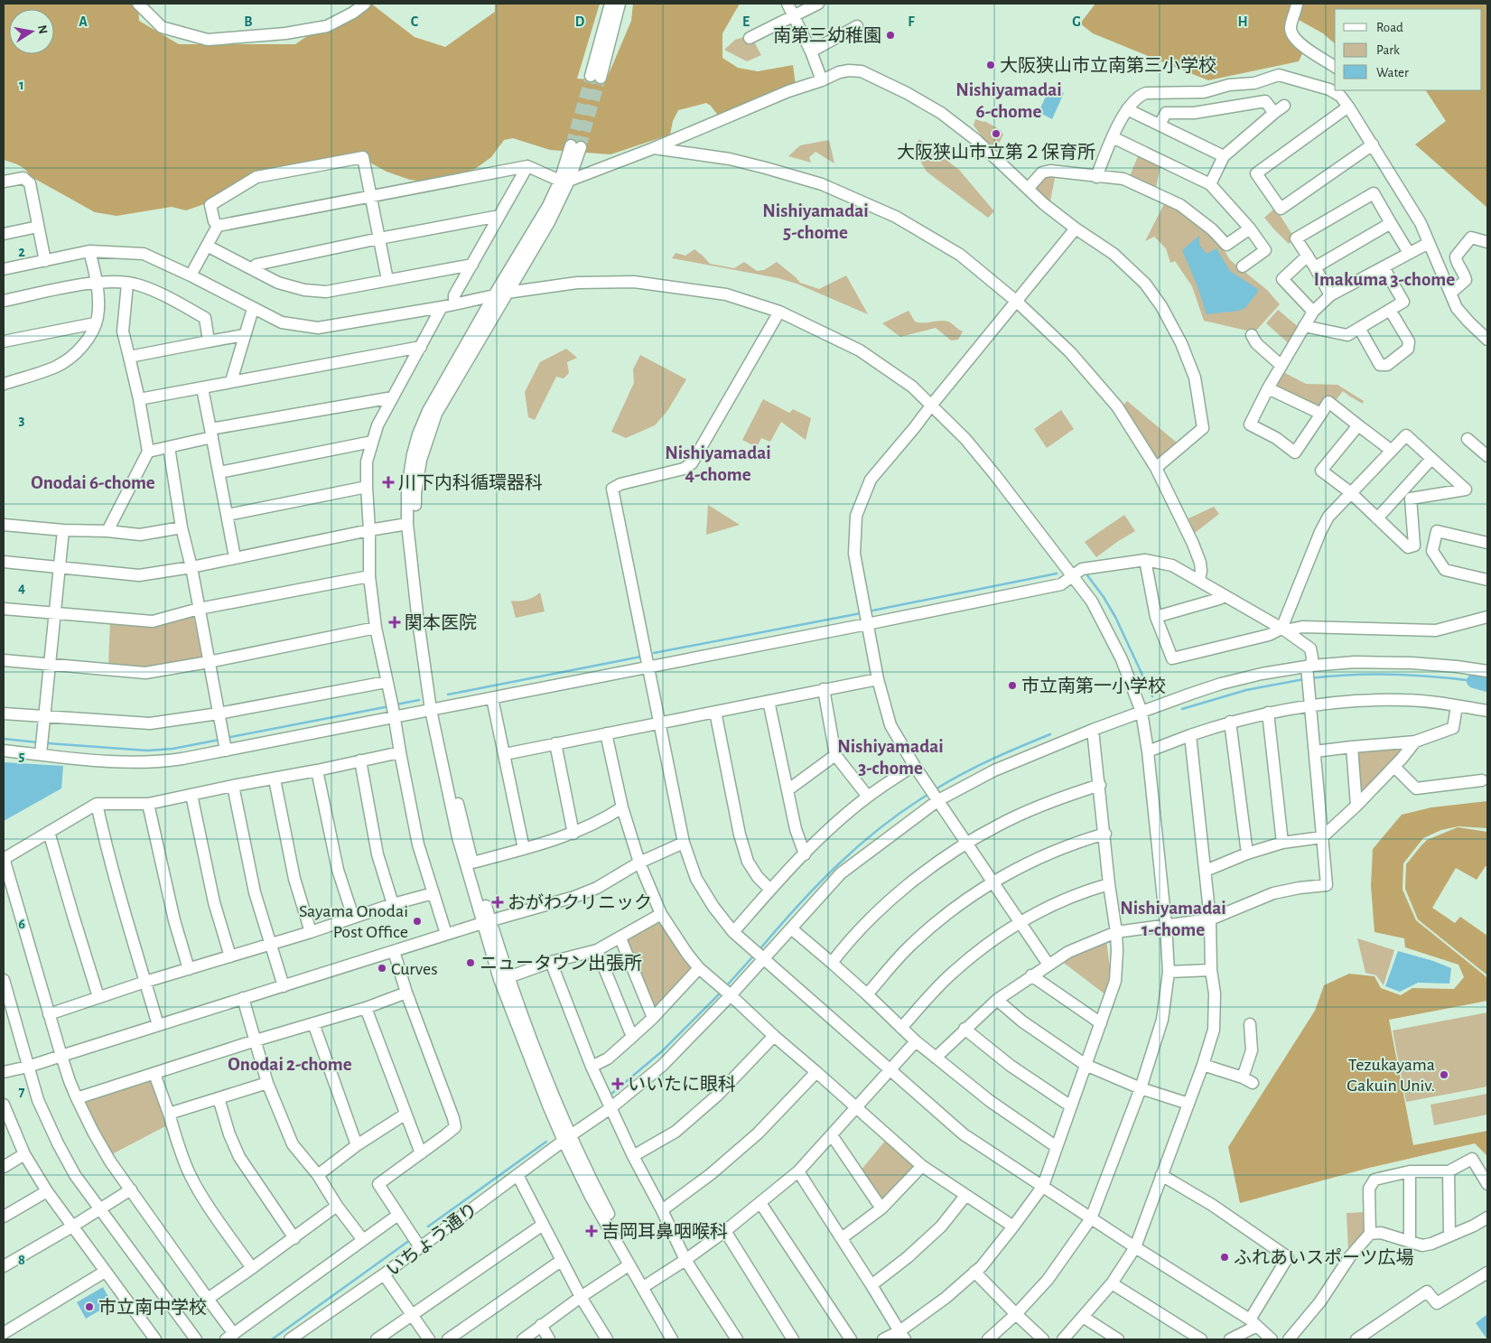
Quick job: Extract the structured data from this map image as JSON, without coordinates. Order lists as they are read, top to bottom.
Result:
{
  "streets": {
    "street": ["いちょう通り"]
  },
  "districts": [
    "Nishiyamadai 6-chome",
    "Nishiyamadai 5-chome",
    "Imakuma 3-chome",
    "Nishiyamadai 4-chome",
    "Onodai 6-chome",
    "Nishiyamadai 3-chome",
    "Nishiyamadai 1-chome",
    "Onodai 2-chome"
  ],
  "places": {
    "other": [
      "南第三幼稚園",
      "大阪狭山市立南第三小学校",
      "大阪狭山市立第２保育所",
      "市立南第一小学校",
      "Sayama Onodai Post Office",
      "ニュータウン出張所",
      "Curves",
      "Tezukayama Gakuin Univ.",
      "ふれあいスポーツ広場",
      "市立南中学校"
    ],
    "health": [
      "川下内科循環器科",
      "関本医院",
      "おがわクリニック",
      "いいたに眼科",
      "吉岡耳鼻咽喉科"
    ]
  },
  "legend": ["Road", "Park", "Water"],
  "north": "right",
  "grid": {
    "columns": [
      "A",
      "B",
      "C",
      "D",
      "E",
      "F",
      "G",
      "H"
    ],
    "rows": [
      "1",
      "2",
      "3",
      "4",
      "5",
      "6",
      "7",
      "8"
    ]
  }
}
